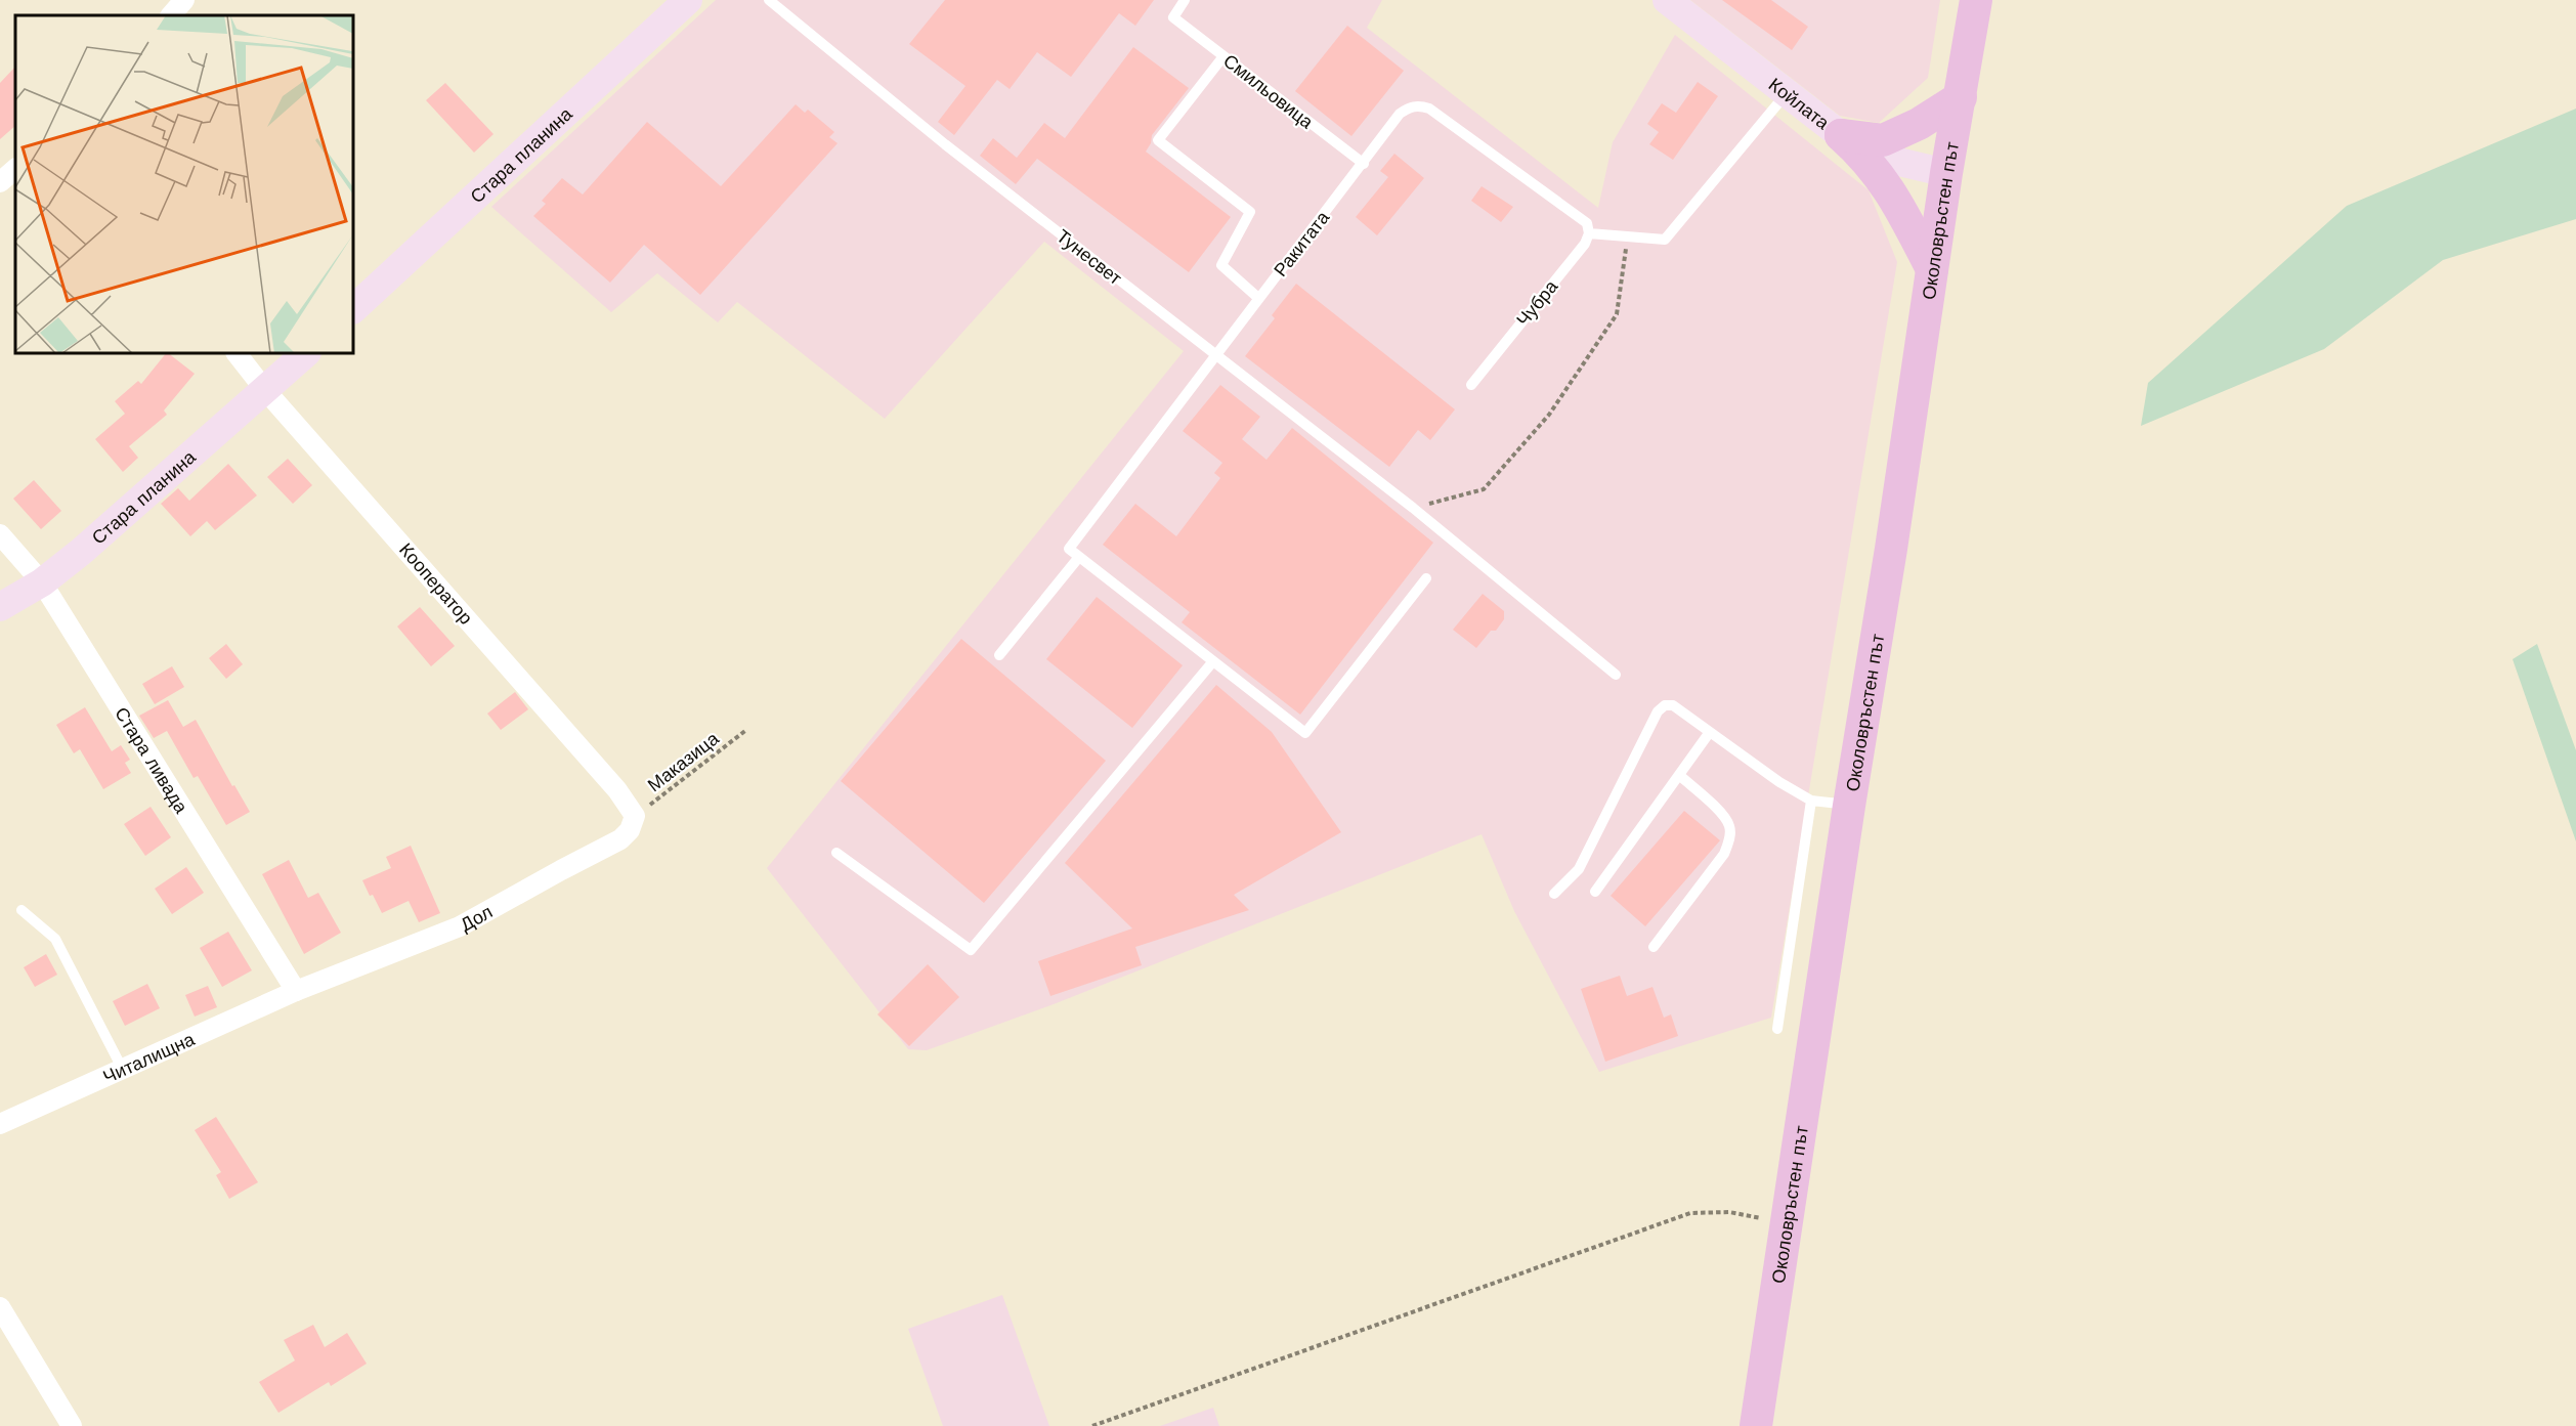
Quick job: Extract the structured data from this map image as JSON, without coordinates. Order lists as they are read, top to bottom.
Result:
{
  "streets": {
    "main road": ["Околовръстен път"],
    "street": [
      "Койлата",
      "Стара планина",
      "Кооператор",
      "Стара ливада",
      "Дол",
      "Читалищна"
    ],
    "lane": [
      "Смильовица",
      "Ракитата",
      "Тунесвет",
      "Чубра"
    ],
    "path": ["Маказица"]
  },
  "crossings": [
    ["Смильовица", "Ракитата"],
    ["Койлата", "Околовръстен път"],
    ["Стара планина", "Кооператор"],
    ["Стара планина", "Стара ливада"],
    ["Ракитата", "Тунесвет"],
    ["Ракитата", "Чубра"],
    ["Кооператор", "Маказица"],
    ["Кооператор", "Дол"],
    ["Стара ливада", "Дол"],
    ["Стара ливада", "Читалищна"],
    ["Маказица", "Дол"],
    ["Дол", "Читалищна"]
  ]
}
